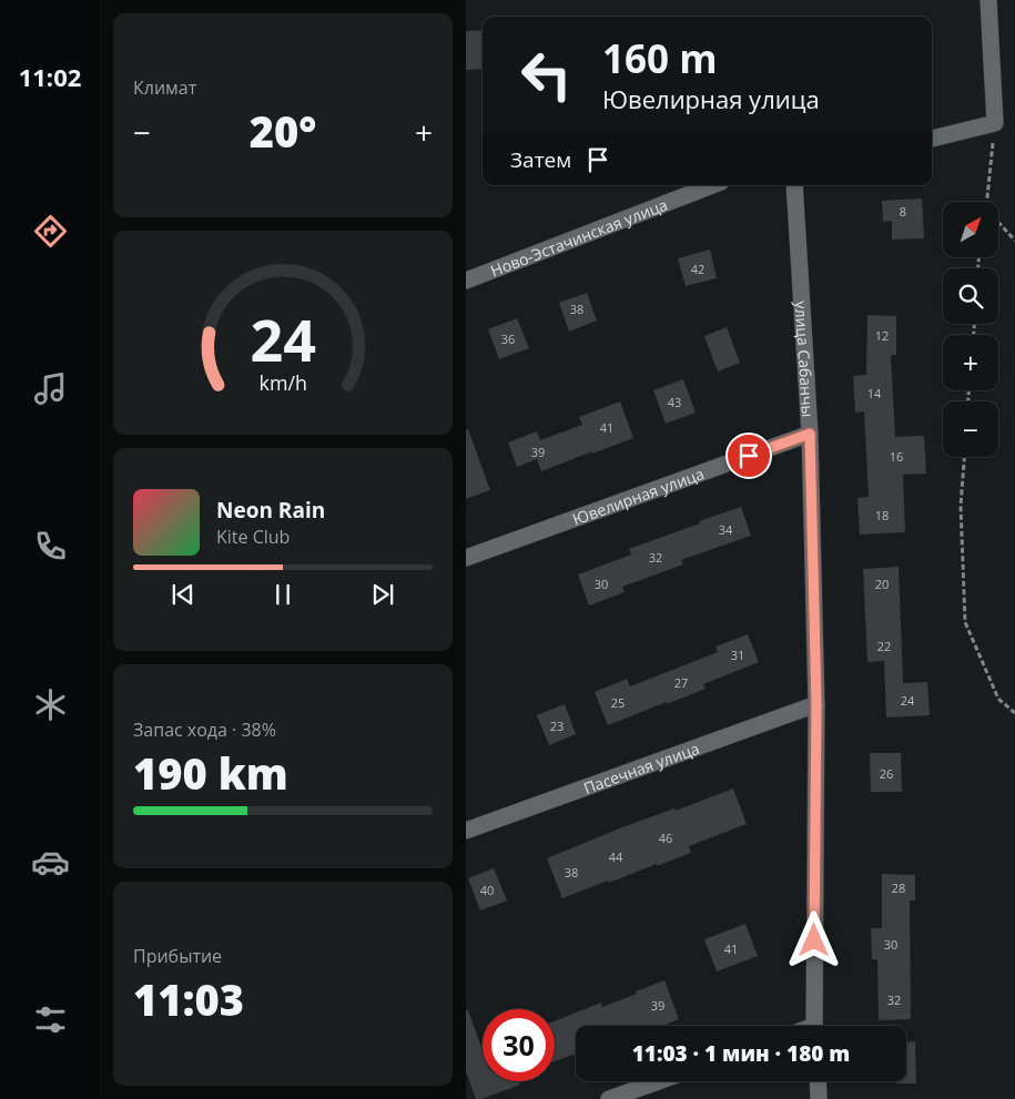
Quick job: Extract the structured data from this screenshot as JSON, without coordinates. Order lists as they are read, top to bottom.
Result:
{
  "streets": {
    "street": [
      "Ново-Эстачинская улица",
      "улица Сабанчы",
      "Ювелирная улица",
      "Пасечная улица"
    ]
  },
  "crossings": [
    ["улица Сабанчы", "Ювелирная улица"],
    ["улица Сабанчы", "Пасечная улица"]
  ],
  "house_numbers": [
    "8",
    "42",
    "38",
    "12",
    "36",
    "14",
    "43",
    "41",
    "39",
    "16",
    "18",
    "34",
    "32",
    "30",
    "20",
    "22",
    "31",
    "27",
    "24",
    "25",
    "23",
    "26",
    "46",
    "44",
    "38",
    "28",
    "40",
    "30",
    "41",
    "32",
    "39"
  ],
  "north": "top right",
  "page": {
    "tabs": "11:02",
    "tile": [
      "Климат",
      ["Запас хода · 38%", "190 km"],
      ["Прибытие", "11:03"]
    ],
    "turn": ["160 m", "Ювелирная улица"],
    "heat": ["−", "20°", "+"],
    "then": "Затем",
    "map_buttons": ["+", "−"],
    "song": ["Neon Rain", "Kite Club"],
    "limit": "30",
    "trip": "11:03 · 1 мин · 180 m",
    "gauge": ["24", "km/h"]
  }
}
